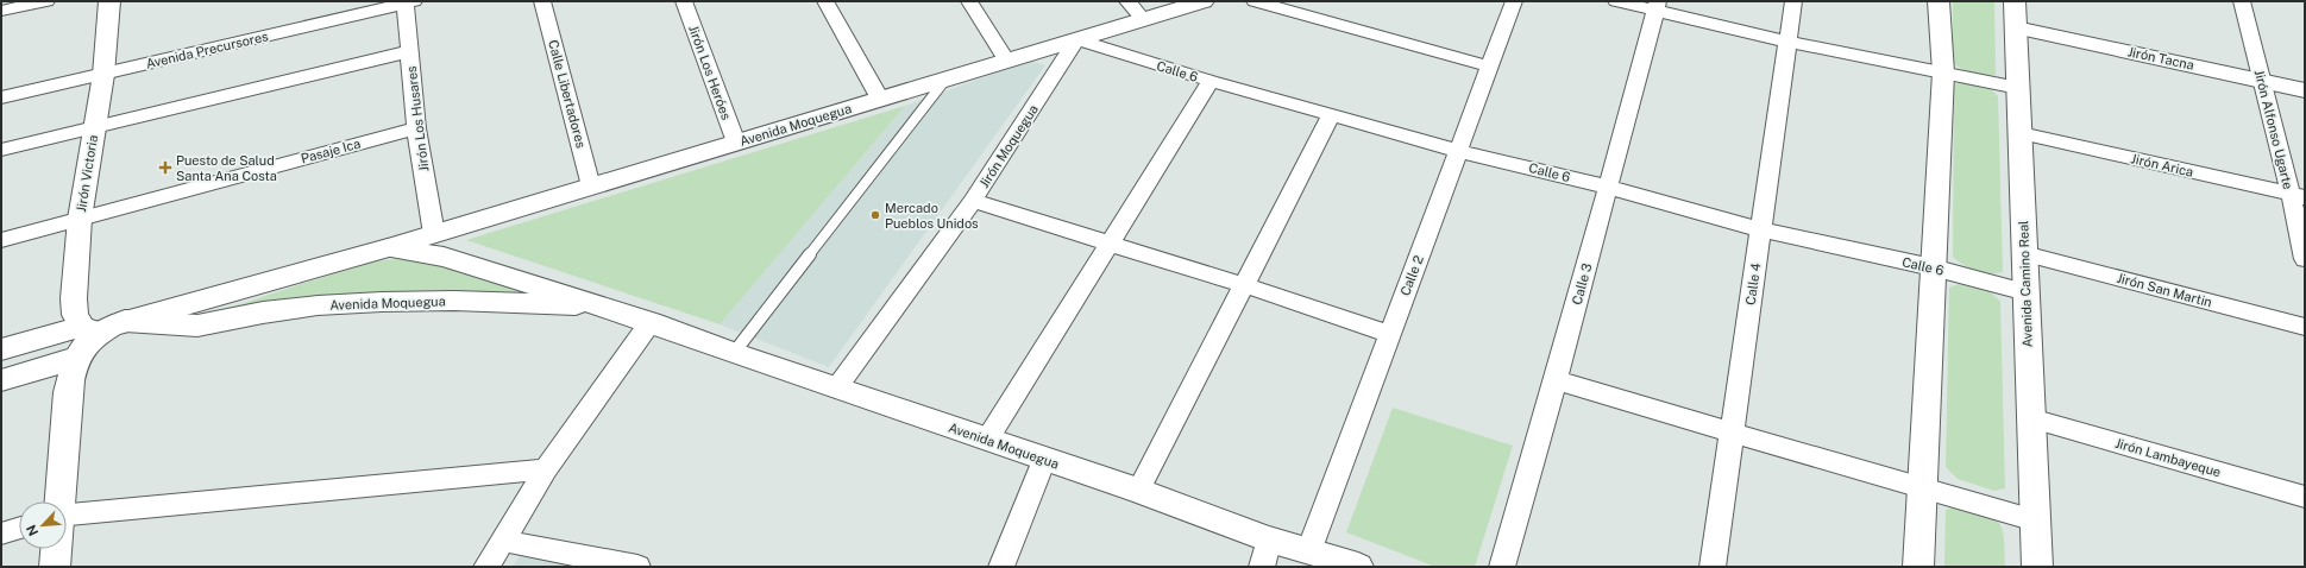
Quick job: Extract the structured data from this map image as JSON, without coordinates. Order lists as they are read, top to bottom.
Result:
{
  "streets": {
    "street": [
      "Avenida Precursores",
      "Jirón Tacna",
      "Calle 6",
      "Jirón Los Heróes",
      "Calle Libertadores",
      "Jirón Los Husares",
      "Avenida Moquegua",
      "Jirón Alfonso Ugarte",
      "Jirón Moquegua",
      "Pasaje Ica",
      "Jirón Arica",
      "Jirón Victoria",
      "Calle 2",
      "Calle 3",
      "Calle 4",
      "Avenida Camino Real",
      "Jirón San Martin",
      "Jirón Lambayeque"
    ]
  },
  "crossings": [
    ["Avenida Precursores", "Jirón Los Husares"],
    ["Avenida Precursores", "Jirón Victoria"],
    ["Jirón Tacna", "Jirón Alfonso Ugarte"],
    ["Jirón Tacna", "Avenida Camino Real"],
    ["Calle 6", "Avenida Moquegua"],
    ["Calle 6", "Jirón Moquegua"],
    ["Calle 6", "Calle 2"],
    ["Calle 6", "Calle 3"],
    ["Calle 6", "Calle 4"],
    ["Calle 6", "Avenida Camino Real"],
    ["Jirón Los Heróes", "Avenida Moquegua"],
    ["Calle Libertadores", "Avenida Moquegua"],
    ["Jirón Los Husares", "Avenida Moquegua"],
    ["Jirón Los Husares", "Pasaje Ica"],
    ["Avenida Moquegua", "Jirón Moquegua"],
    ["Avenida Moquegua", "Jirón Victoria"],
    ["Avenida Moquegua", "Calle 2"],
    ["Jirón Alfonso Ugarte", "Jirón Arica"],
    ["Pasaje Ica", "Jirón Victoria"],
    ["Jirón Arica", "Avenida Camino Real"],
    ["Avenida Camino Real", "Jirón San Martin"],
    ["Avenida Camino Real", "Jirón Lambayeque"]
  ],
  "places": {
    "health": ["Puesto de Salud Santa Ana Costa"],
    "other": ["Mercado Pueblos Unidos"]
  },
  "north": "bottom left"
}
